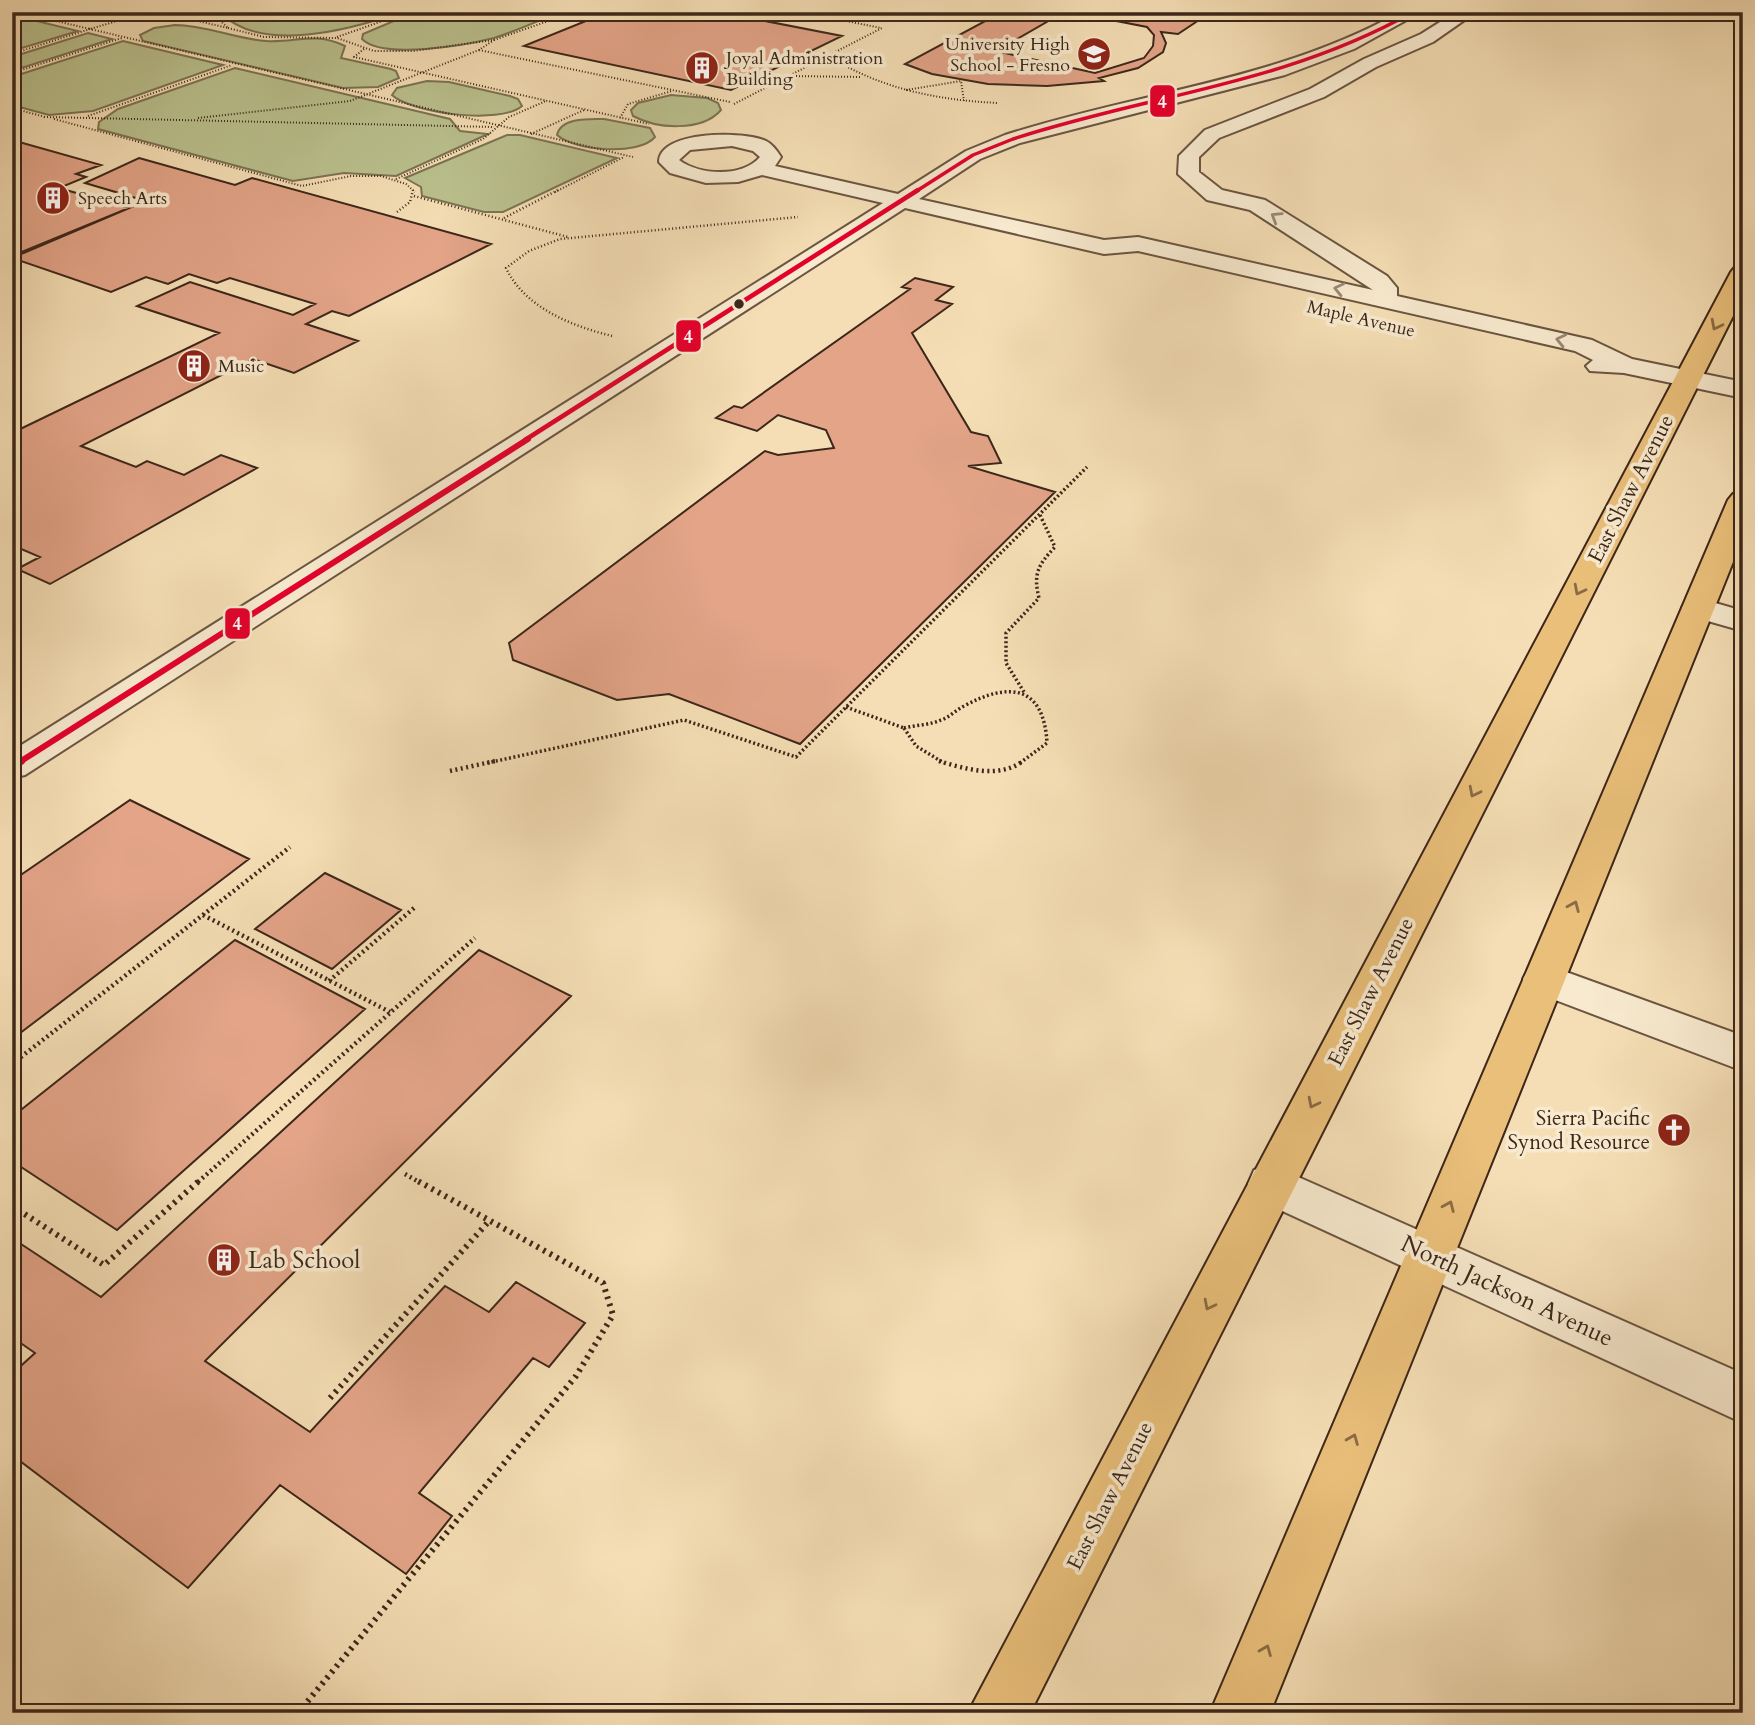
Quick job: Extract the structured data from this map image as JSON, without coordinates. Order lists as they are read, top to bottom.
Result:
{
  "streets": {
    "main road": ["East Shaw Avenue"],
    "street": ["Maple Avenue", "North Jackson Avenue"]
  },
  "crossings": [
    ["Maple Avenue", "East Shaw Avenue"],
    ["East Shaw Avenue", "North Jackson Avenue"]
  ],
  "places": {
    "school or university": ["University High School - Fresno"],
    "building": [
      "Joyal Administration Building",
      "Speech Arts",
      "Music",
      "Lab School"
    ],
    "church": ["Sierra Pacific Synod Resource"]
  },
  "lines": ["transit line 4"]
}
